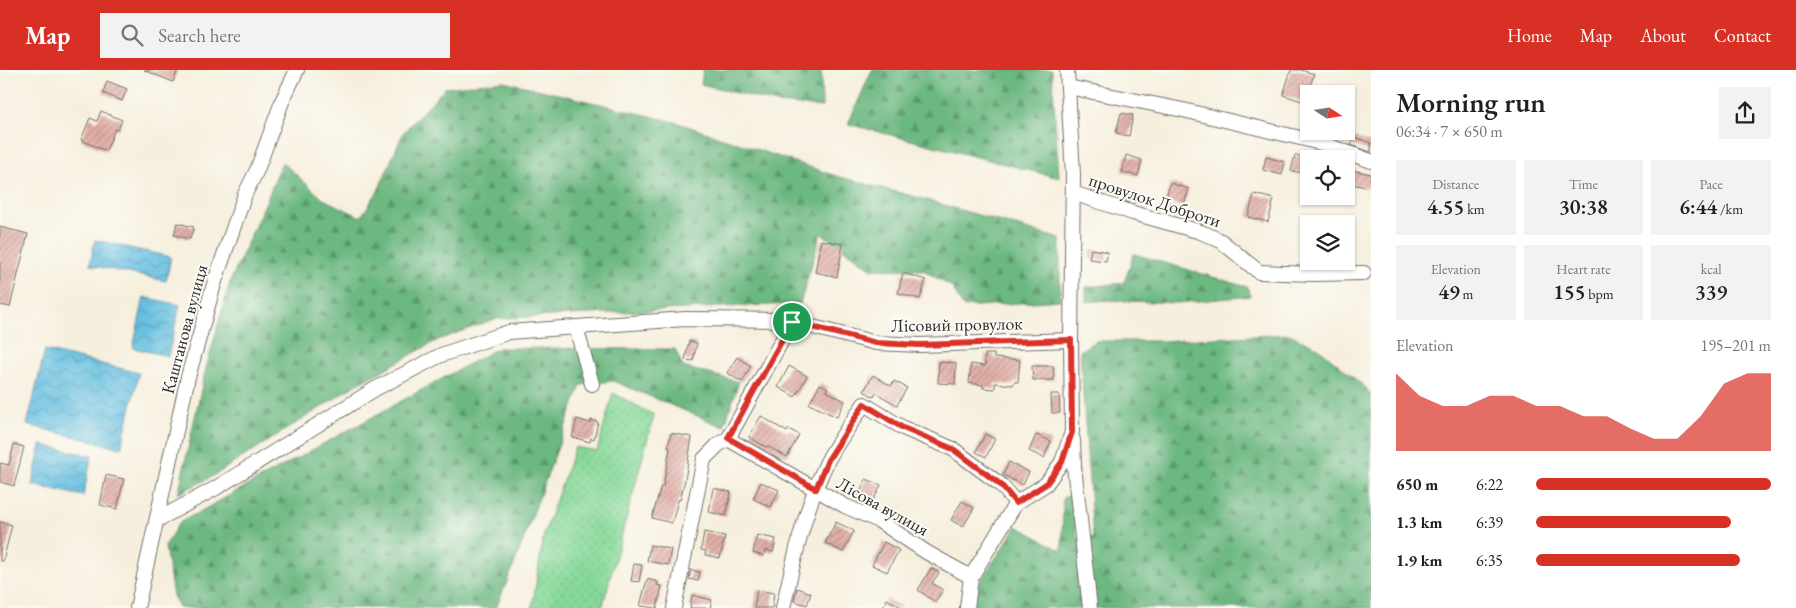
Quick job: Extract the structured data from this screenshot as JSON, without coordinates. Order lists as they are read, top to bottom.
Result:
{
  "streets": {
    "street": [
      "провулок Доброти",
      "Лісовий провулок",
      "Каштанова вулиця",
      "Лісова вулиця"
    ]
  },
  "crossings": [
    ["провулок Доброти", "Лісовий провулок"],
    ["Лісовий провулок", "Каштанова вулиця"]
  ],
  "north": "right",
  "page": {
    "header": "Map",
    "search": "Search here",
    "nav": [
      "Home",
      "Map",
      "About",
      "Contact"
    ],
    "heading": ["Morning run", "06:34 · 7 × 650 m"],
    "stats": [
      ["Distance", "4.55 km"],
      ["Time", "30:38"],
      ["Pace", "6:44 /km"],
      ["Elevation", "49 m"],
      ["Heart rate", "155 bpm"],
      ["kcal", "339"]
    ],
    "chart": ["Elevation", "195–201 m"],
    "list": [
      {
        "name": "650 m",
        "note": "6:22"
      },
      {
        "name": "1.3 km",
        "note": "6:39"
      },
      {
        "name": "1.9 km",
        "note": "6:35"
      }
    ]
  }
}
